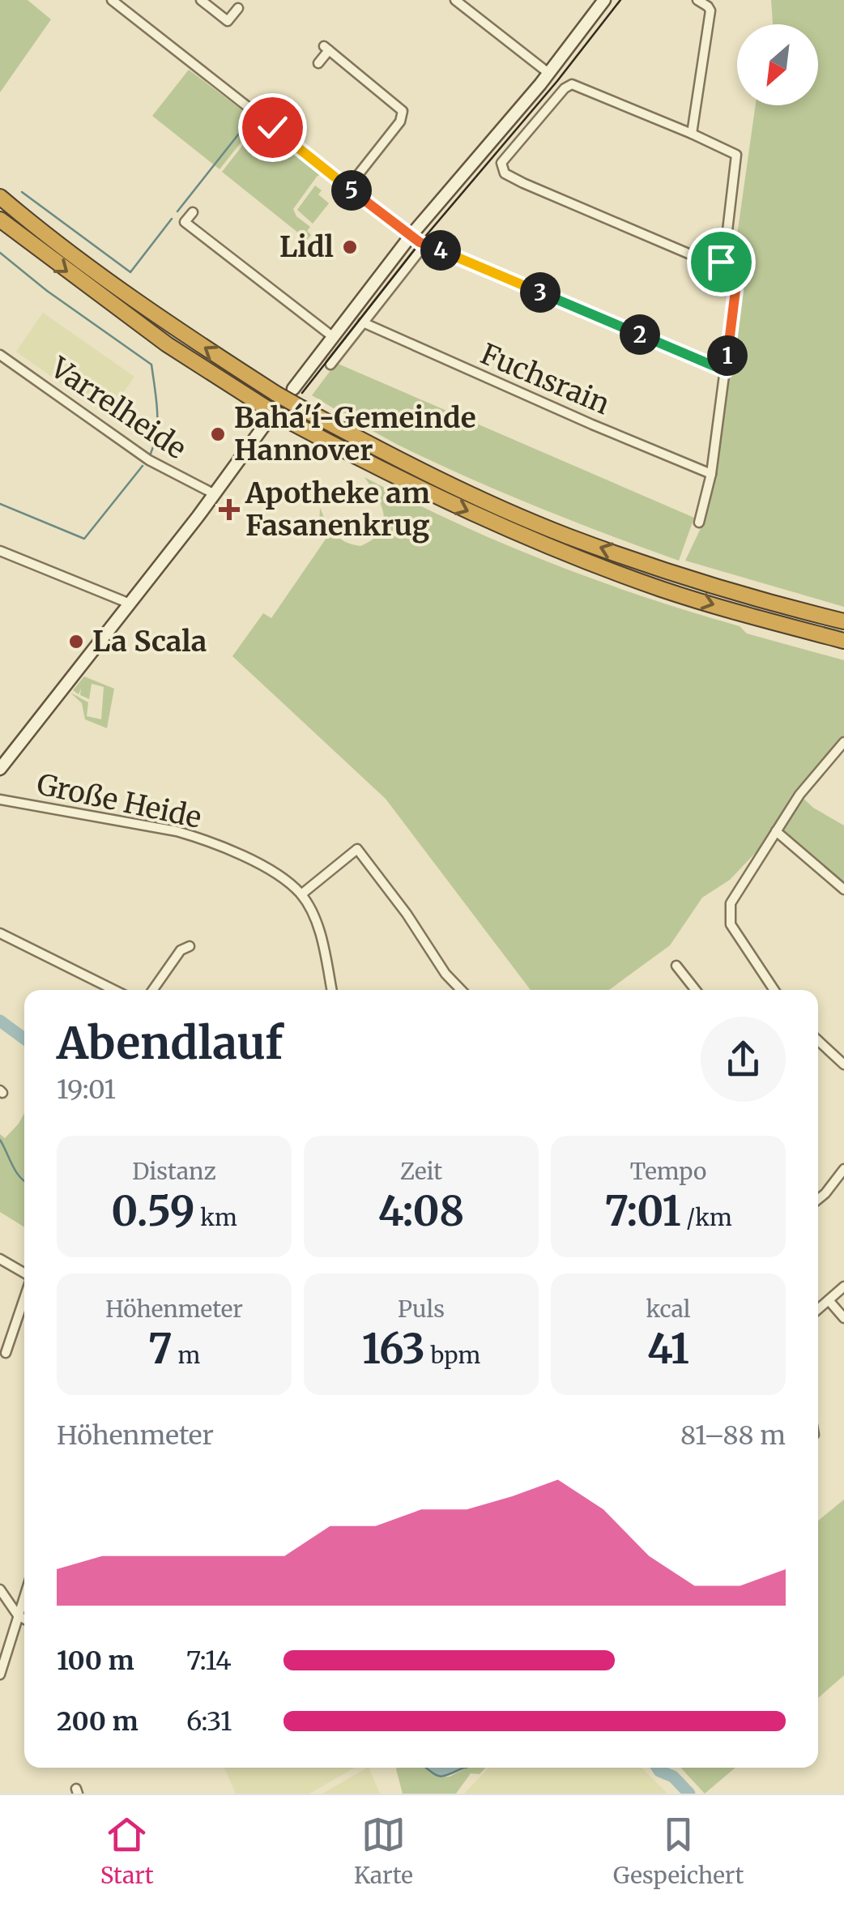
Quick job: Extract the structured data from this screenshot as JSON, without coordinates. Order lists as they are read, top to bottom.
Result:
{
  "streets": {
    "street": ["Fuchsrain", "Varrelheide", "Große Heide"]
  },
  "places": {
    "other": ["Lidl", "Bahá'í-Gemeinde Hannover", "La Scala"],
    "health": ["Apotheke am Fasanenkrug"]
  },
  "north": "bottom left",
  "page": {
    "pins": [
      "5",
      "4",
      "3",
      "2",
      "1"
    ],
    "heading": ["Abendlauf", "19:01"],
    "stats": [
      ["Distanz", "0.59 km"],
      ["Zeit", "4:08"],
      ["Tempo", "7:01 /km"],
      ["Höhenmeter", "7 m"],
      ["Puls", "163 bpm"],
      ["kcal", "41"]
    ],
    "chart": ["Höhenmeter", "81–88 m"],
    "list": [
      {
        "name": "100 m",
        "note": "7:14"
      },
      {
        "name": "200 m",
        "note": "6:31"
      }
    ],
    "tabs": ["Start", "Karte", "Gespeichert"]
  }
}
